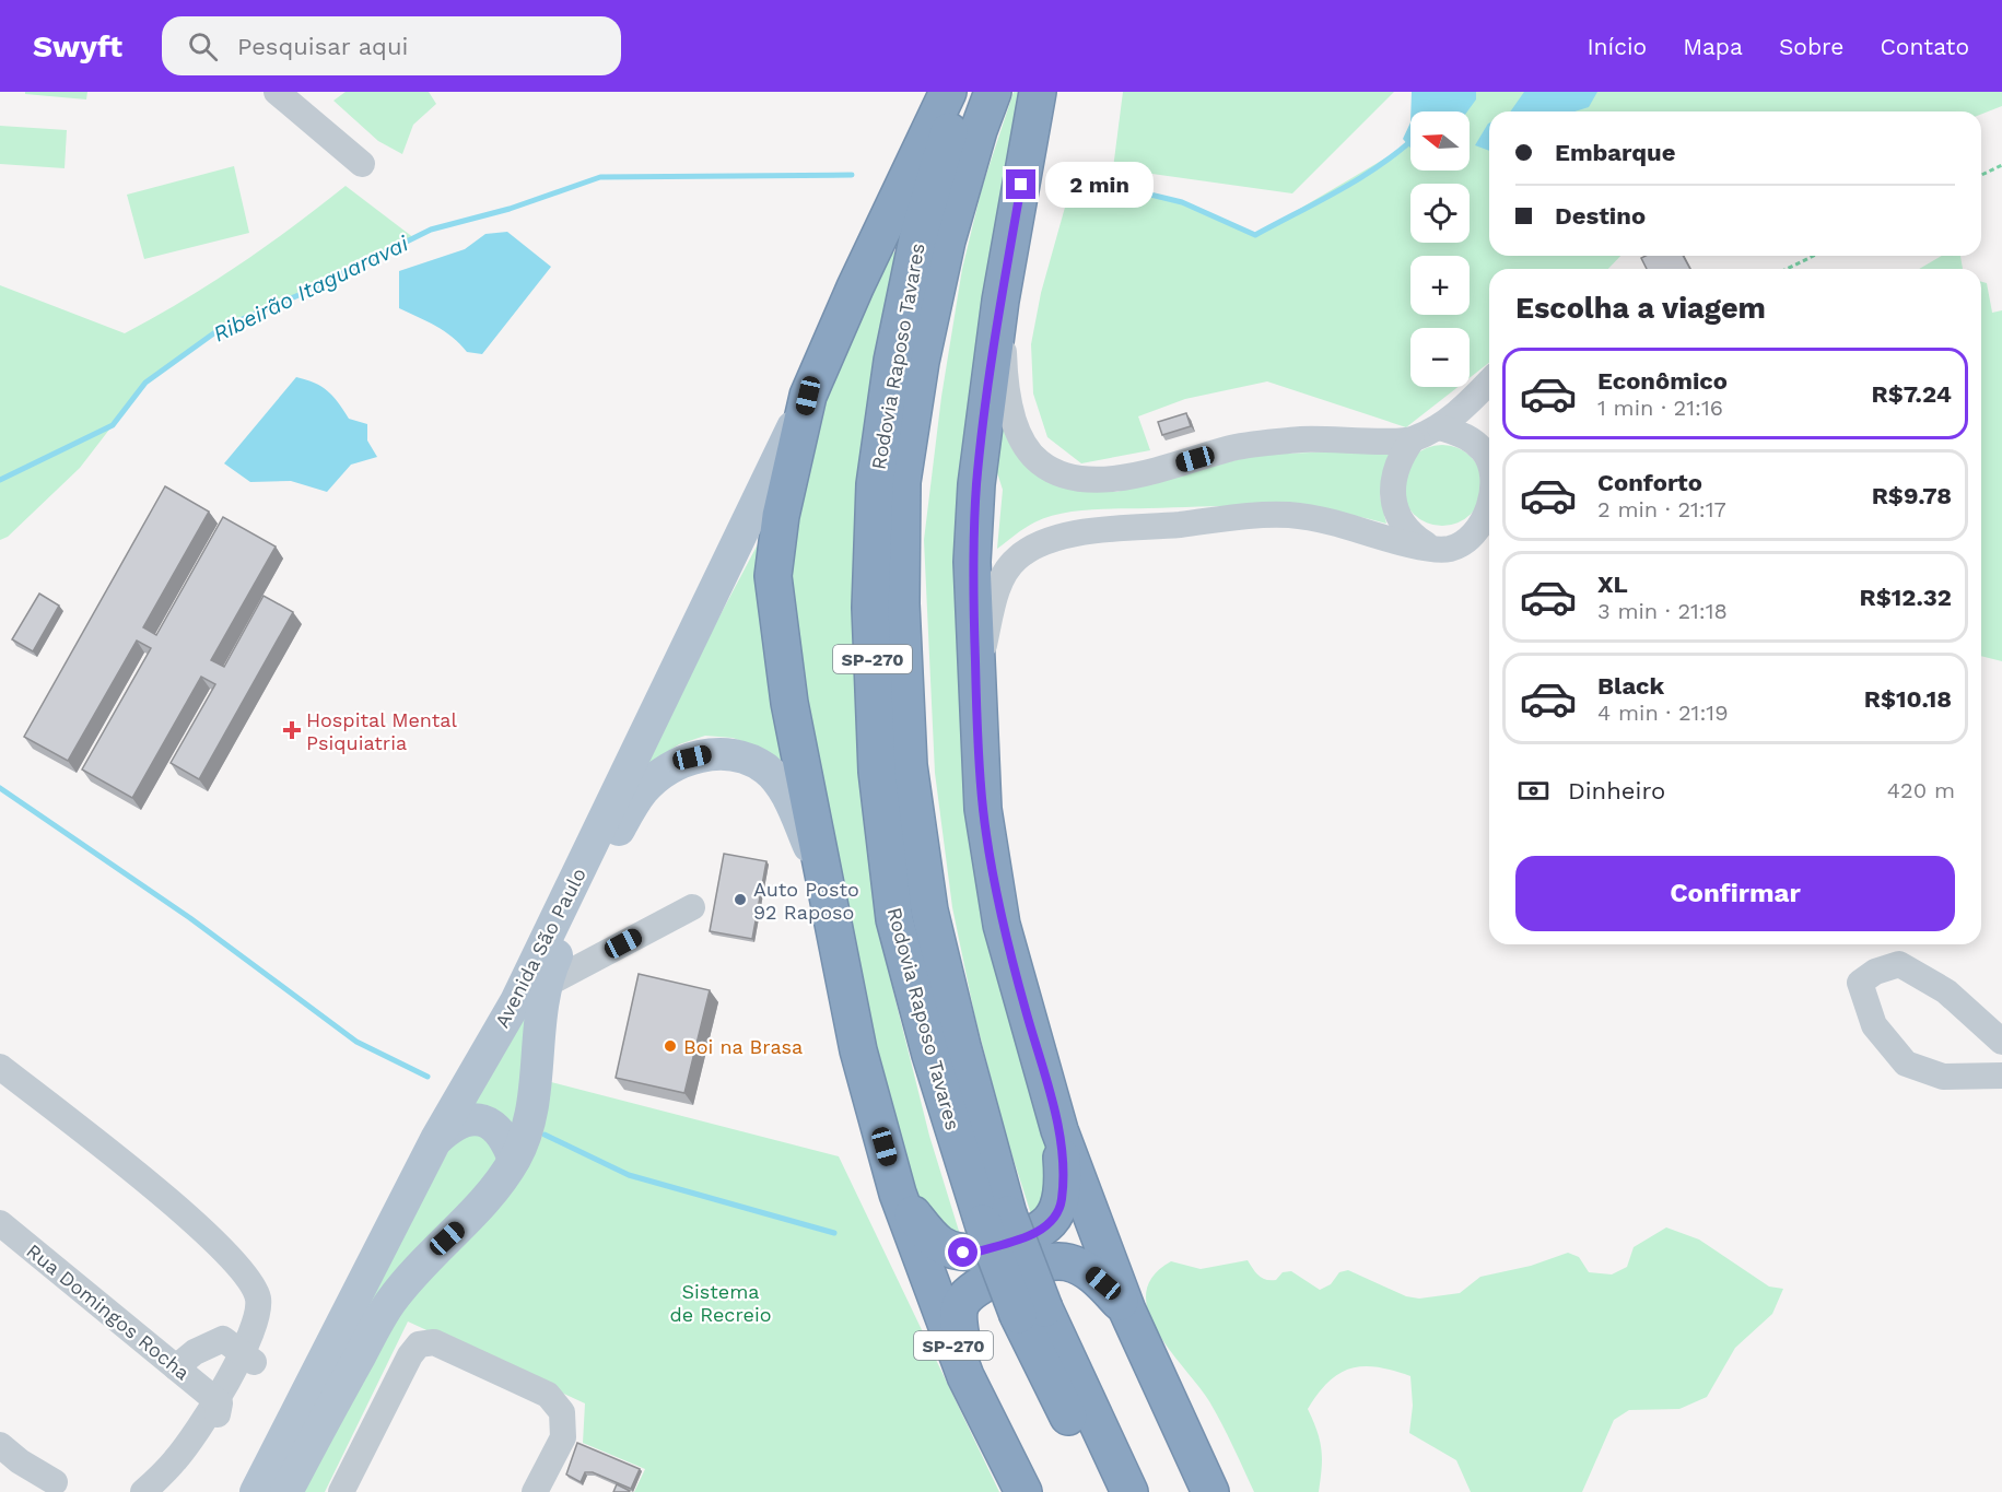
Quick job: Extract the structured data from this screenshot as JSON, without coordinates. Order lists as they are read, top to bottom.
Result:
{
  "streets": {
    "highway": ["Rodovia Raposo Tavares", "SP-270"],
    "main road": ["Avenida São Paulo"],
    "street": ["Rua Domingos Rocha"]
  },
  "crossings": [
    ["SP-270", "Avenida São Paulo"]
  ],
  "water": ["Ribeirão Itaguaravai"],
  "parks": ["Sistema de Recreio"],
  "places": {
    "health": ["Hospital Mental Psiquiatria"],
    "other": ["Auto Posto 92 Raposo", "Boi na Brasa"]
  },
  "north": "left",
  "page": {
    "header": "Swyft",
    "search": "Pesquisar aqui",
    "nav": [
      "Início",
      "Mapa",
      "Sobre",
      "Contato"
    ],
    "map_buttons": ["+", "−"],
    "banner": ["Embarque", "Destino"],
    "bubble": "2 min",
    "heading": "Escolha a viagem",
    "list": [
      {
        "name": "Econômico",
        "note": "1 min · 21:16",
        "value": "R$7.24"
      },
      {
        "name": "Conforto",
        "note": "2 min · 21:17",
        "value": "R$9.78"
      },
      {
        "name": "XL",
        "note": "3 min · 21:18",
        "value": "R$12.32"
      },
      {
        "name": "Black",
        "note": "4 min · 21:19",
        "value": "R$10.18"
      }
    ],
    "pay": ["Dinheiro", "420 m"],
    "buttons": "Confirmar"
  }
}
